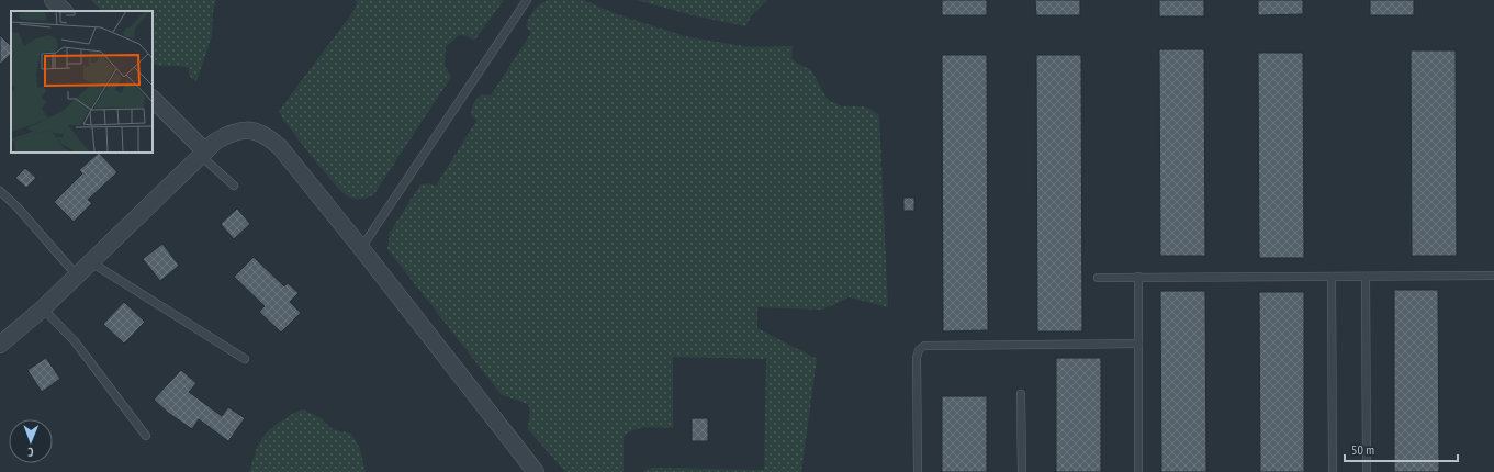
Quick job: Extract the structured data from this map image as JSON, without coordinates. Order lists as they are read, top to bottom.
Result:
{
  "scale_bar": "50 m",
  "north": "bottom"
}
